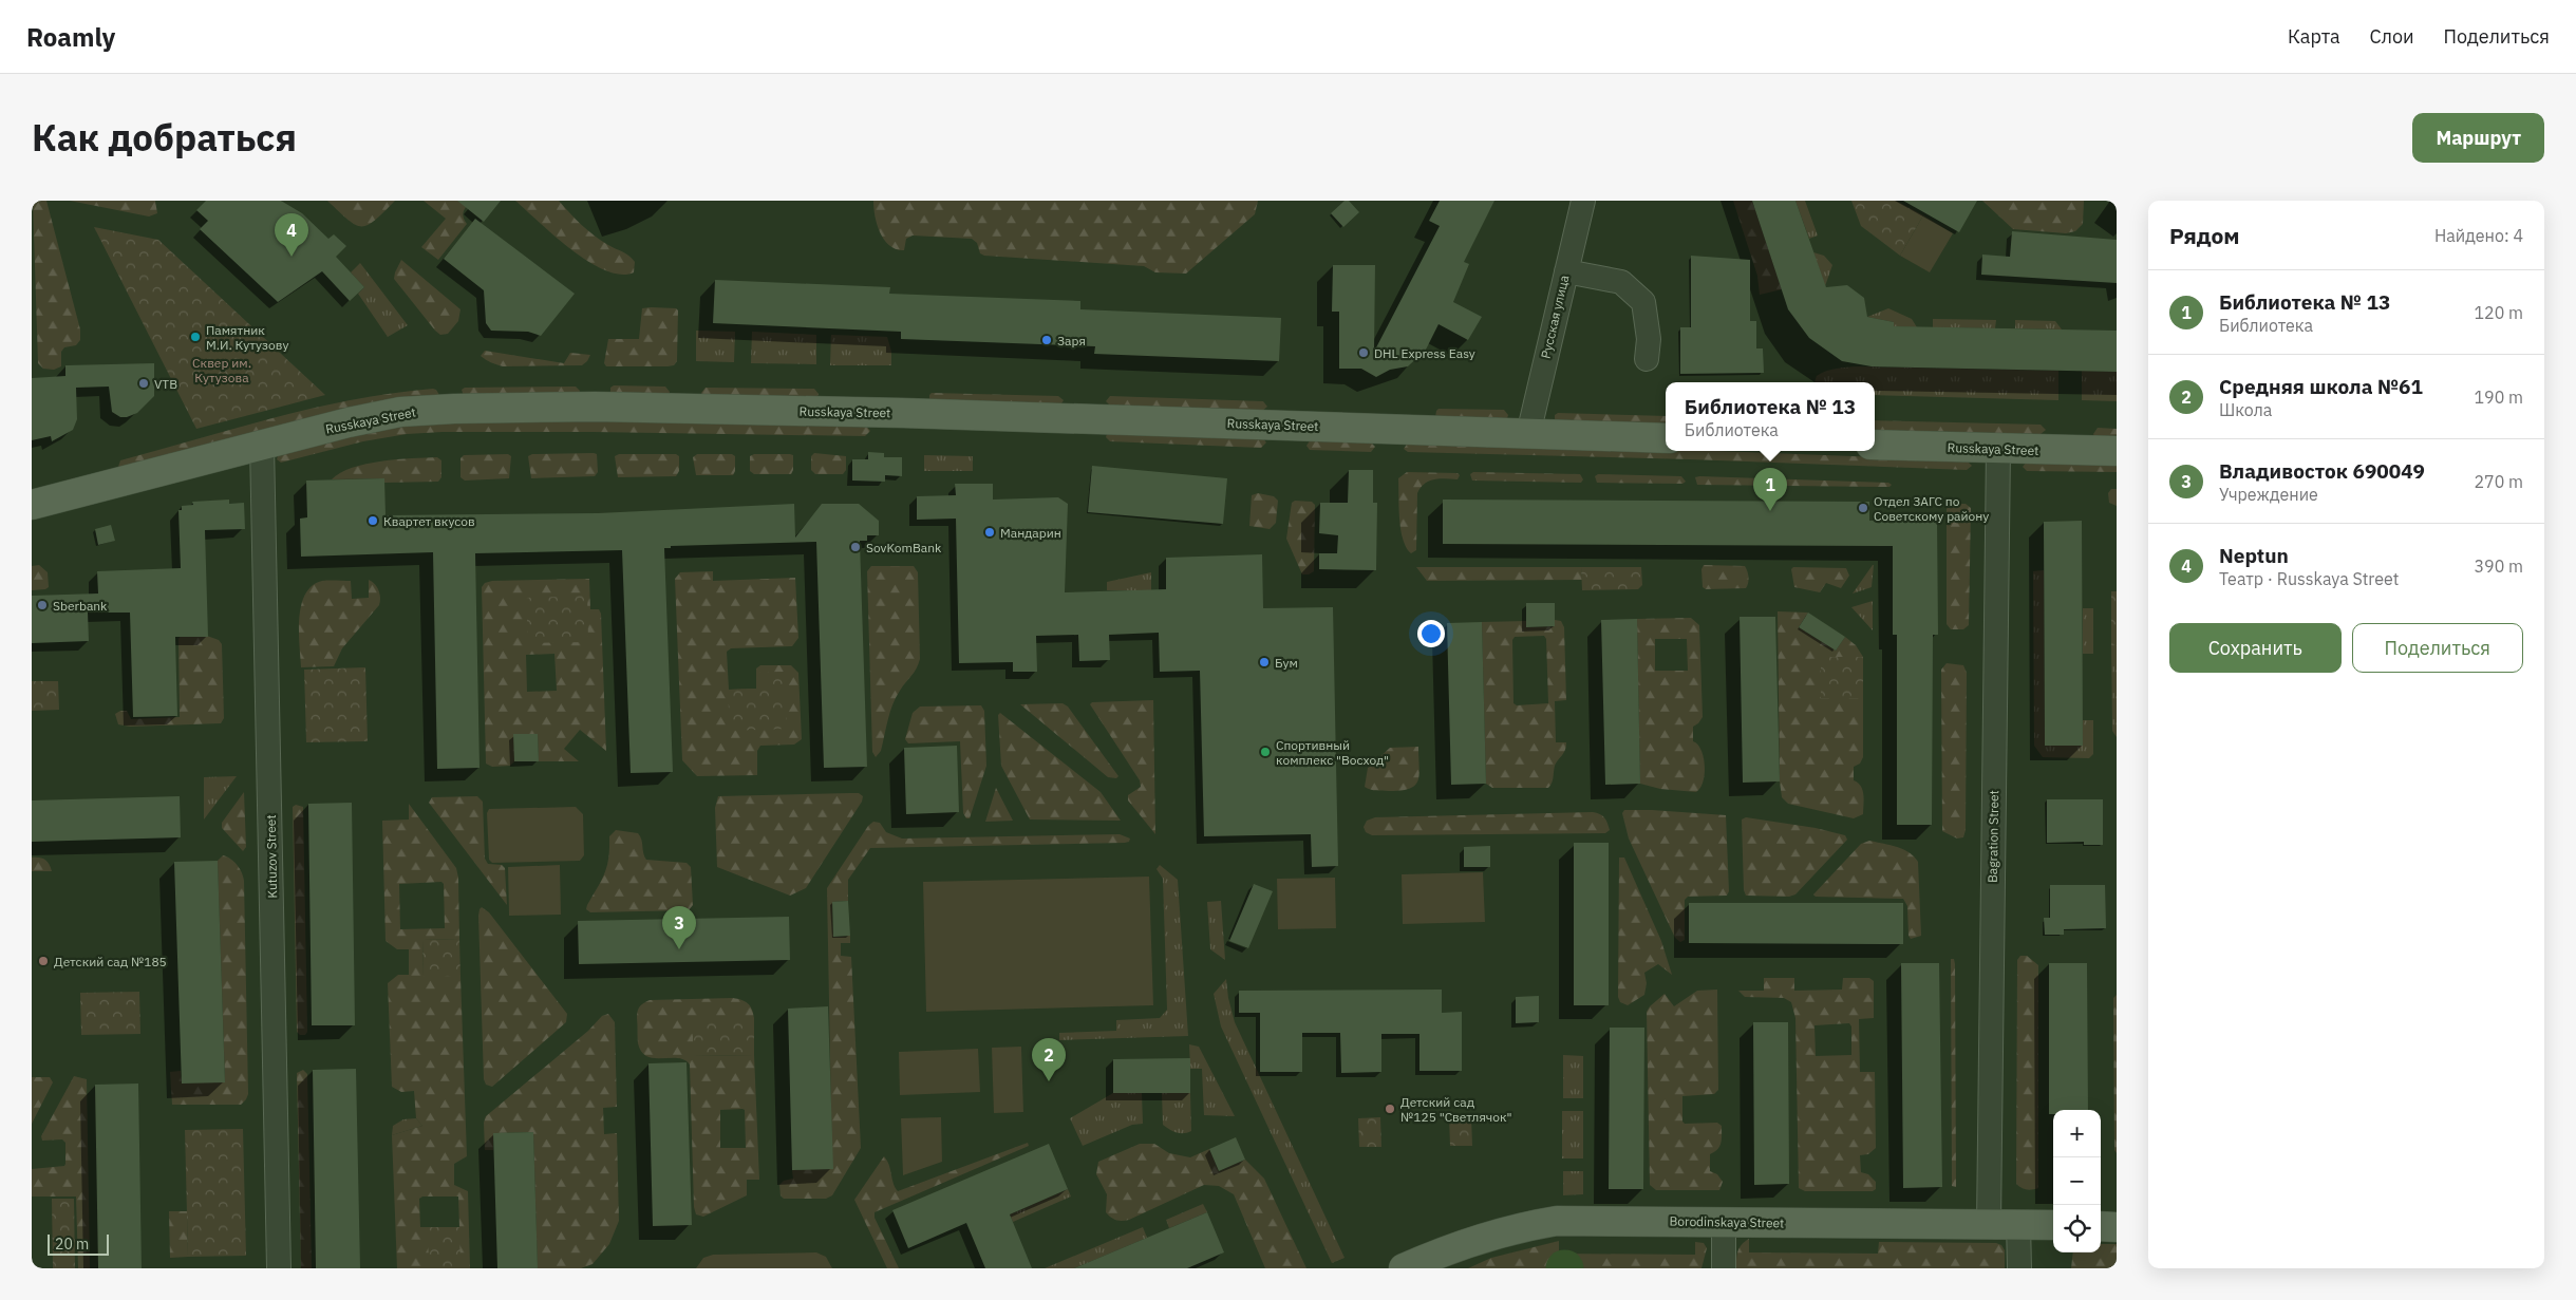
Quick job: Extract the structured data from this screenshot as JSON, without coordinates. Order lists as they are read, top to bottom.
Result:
{
  "streets": {
    "main road": ["Russkaya Street", "Borodinskaya Street"],
    "street": ["Русская улица", "Bagration Street", "Kutuzov Street"]
  },
  "crossings": [
    ["Русская улица", "Russkaya Street"],
    ["Russkaya Street", "Bagration Street"],
    ["Russkaya Street", "Kutuzov Street"],
    ["Bagration Street", "Borodinskaya Street"]
  ],
  "parks": ["Cквер им. Кутузова"],
  "places": [
    "Памятник М.И. Кутузову",
    "Заря",
    "DHL Express Easy",
    "VTB",
    "Отдел ЗАГС по Советскому району",
    "Квартет вкусов",
    "Мандарин",
    "SovKomBank",
    "Sberbank",
    "Бум",
    "Спортивный комплекс \"Восход\"",
    "Детский сад №185",
    "Детский сад №125 \"Светлячок\""
  ],
  "scale_bar": "20 m",
  "page": {
    "header": "Roamly",
    "nav": ["Карта", "Слои", "Поделиться"],
    "title": "Как добраться",
    "buttons": [
      "Маршрут",
      ["Сохранить", "Поделиться"]
    ],
    "heading": ["Рядом", "Найдено: 4"],
    "pins": [
      "4",
      "1",
      "3",
      "2"
    ],
    "list": [
      {
        "mark": "1",
        "name": "Библиотека № 13",
        "note": "Библиотека",
        "value": "120 m"
      },
      {
        "mark": "2",
        "name": "Средняя школа №61",
        "note": "Школа",
        "value": "190 m"
      },
      {
        "mark": "3",
        "name": "Владивосток 690049",
        "note": "Учреждение",
        "value": "270 m"
      },
      {
        "mark": "4",
        "name": "Neptun",
        "note": "Театр · Russkaya Street",
        "value": "390 m"
      }
    ],
    "popup": ["Библиотека № 13", "Библиотека"],
    "map_buttons": ["+", "−"],
    "scale": "20 m"
  }
}
